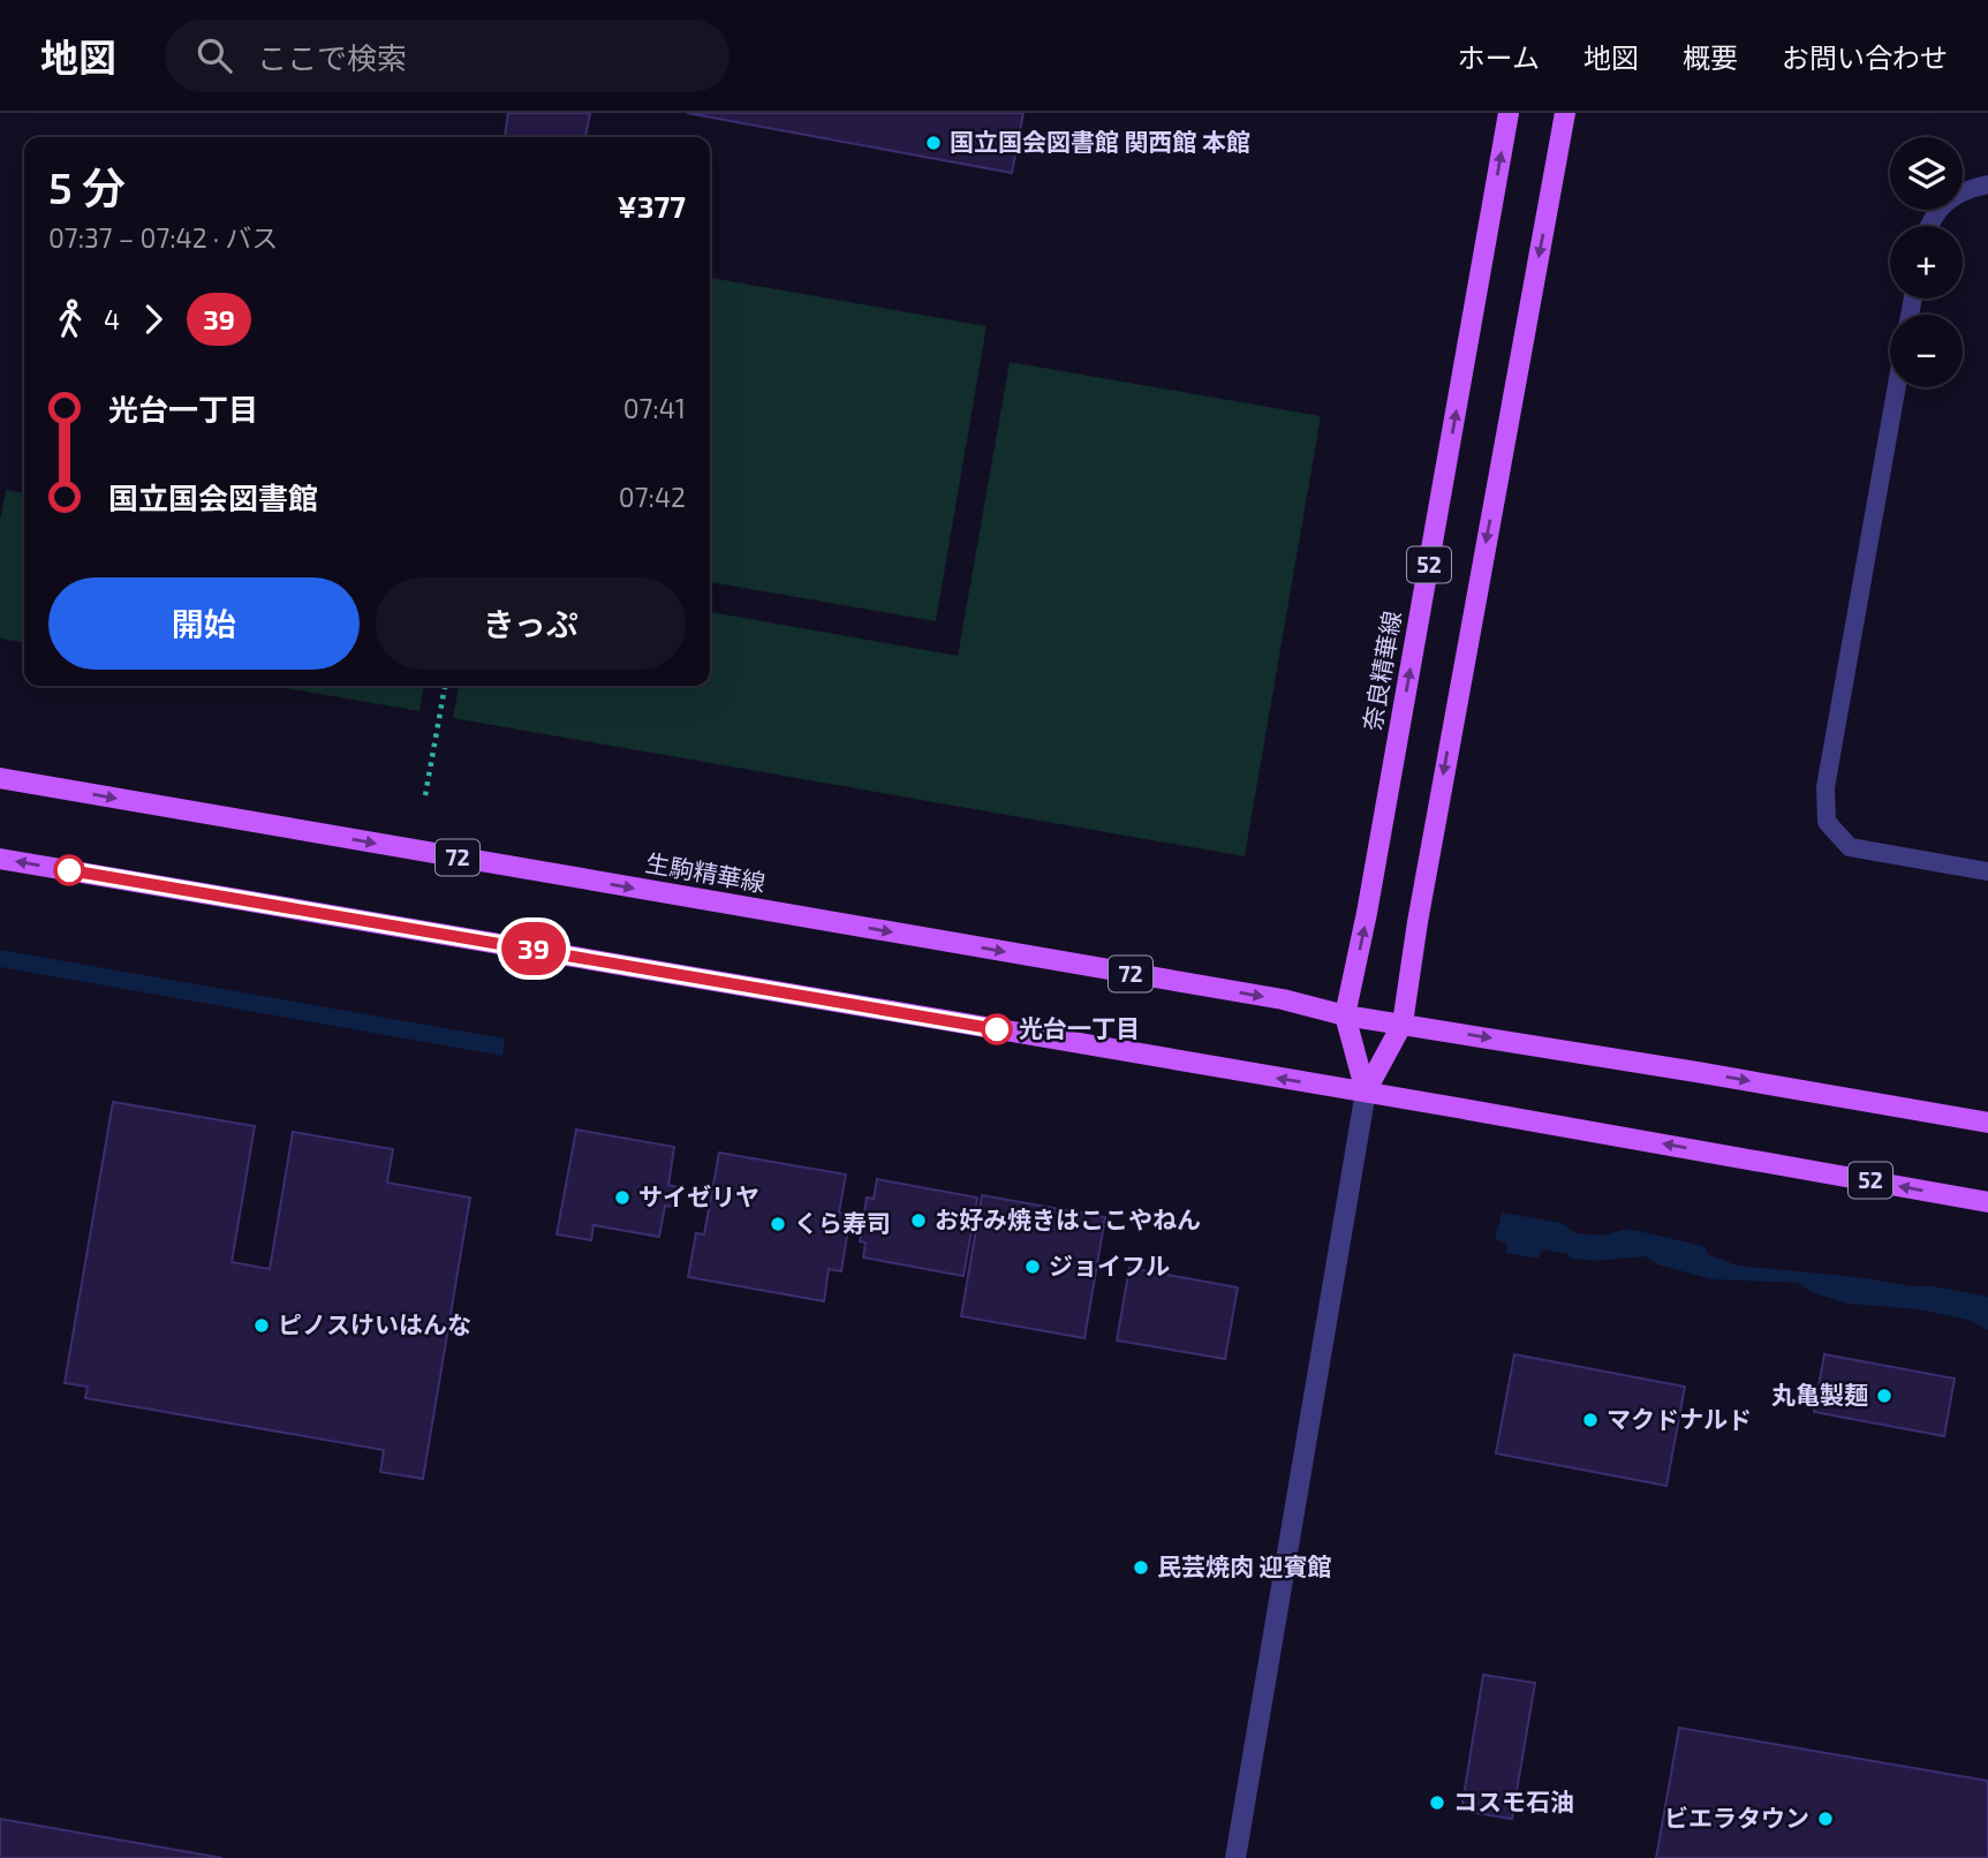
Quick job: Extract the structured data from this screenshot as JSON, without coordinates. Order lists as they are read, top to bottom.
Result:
{
  "streets": {
    "main road": [
      "52",
      "奈良精華線",
      "72",
      "生駒精華線"
    ]
  },
  "crossings": [
    ["52", "奈良精華線"],
    ["52", "生駒精華線"],
    ["奈良精華線", "生駒精華線"]
  ],
  "places": [
    "国立国会図書館 関西館 本館",
    "光台一丁目",
    "サイゼリヤ",
    "お好み焼きはここやねん",
    "くら寿司",
    "ジョイフル",
    "ピノスけいはんな",
    "丸亀製麺",
    "マクドナルド",
    "民芸焼肉 迎賓館",
    "コスモ石油",
    "ビエラタウン"
  ],
  "lines": ["bus line 39"],
  "page": {
    "header": "地図",
    "search": "ここで検索",
    "nav": [
      "ホーム",
      "地図",
      "概要",
      "お問い合わせ"
    ],
    "on_map": "39",
    "map_buttons": ["+", "−"],
    "heading": ["5 分", "07:37 – 07:42 · バス", "¥377"],
    "legs": ["4", "39"],
    "list": [
      {
        "name": "光台一丁目",
        "value": "07:41"
      },
      {
        "name": "国立国会図書館",
        "value": "07:42"
      }
    ],
    "buttons": ["開始", "きっぷ"]
  }
}
